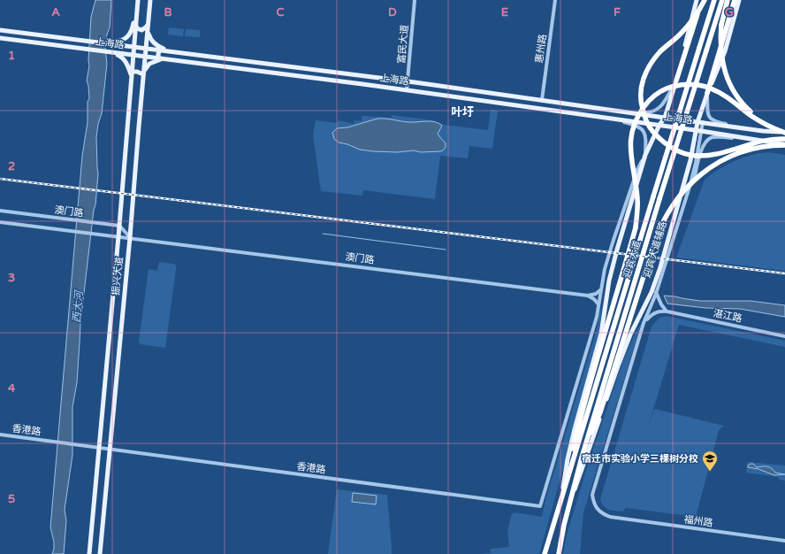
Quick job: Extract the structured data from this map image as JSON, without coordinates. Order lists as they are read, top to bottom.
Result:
{
  "streets": {
    "highway": ["迎宾大道"],
    "main road": ["上海路", "迎宾大道辅路", "振兴大道"],
    "street": [
      "富民大道",
      "惠州路",
      "澳门路",
      "湛江路",
      "香港路",
      "福州路"
    ]
  },
  "crossings": [
    ["上海路", "富民大道"],
    ["上海路", "惠州路"],
    ["上海路", "迎宾大道辅路"],
    ["上海路", "振兴大道"],
    ["澳门路", "振兴大道"],
    ["迎宾大道辅路", "迎宾大道"],
    ["振兴大道", "香港路"]
  ],
  "districts": ["叶圩"],
  "water": ["西大河"],
  "places": {
    "school or university": ["宿迁市实验小学三棵树分校"]
  },
  "grid": {
    "columns": [
      "A",
      "B",
      "C",
      "D",
      "E",
      "F",
      "G"
    ],
    "rows": [
      "1",
      "2",
      "3",
      "4",
      "5"
    ]
  }
}
